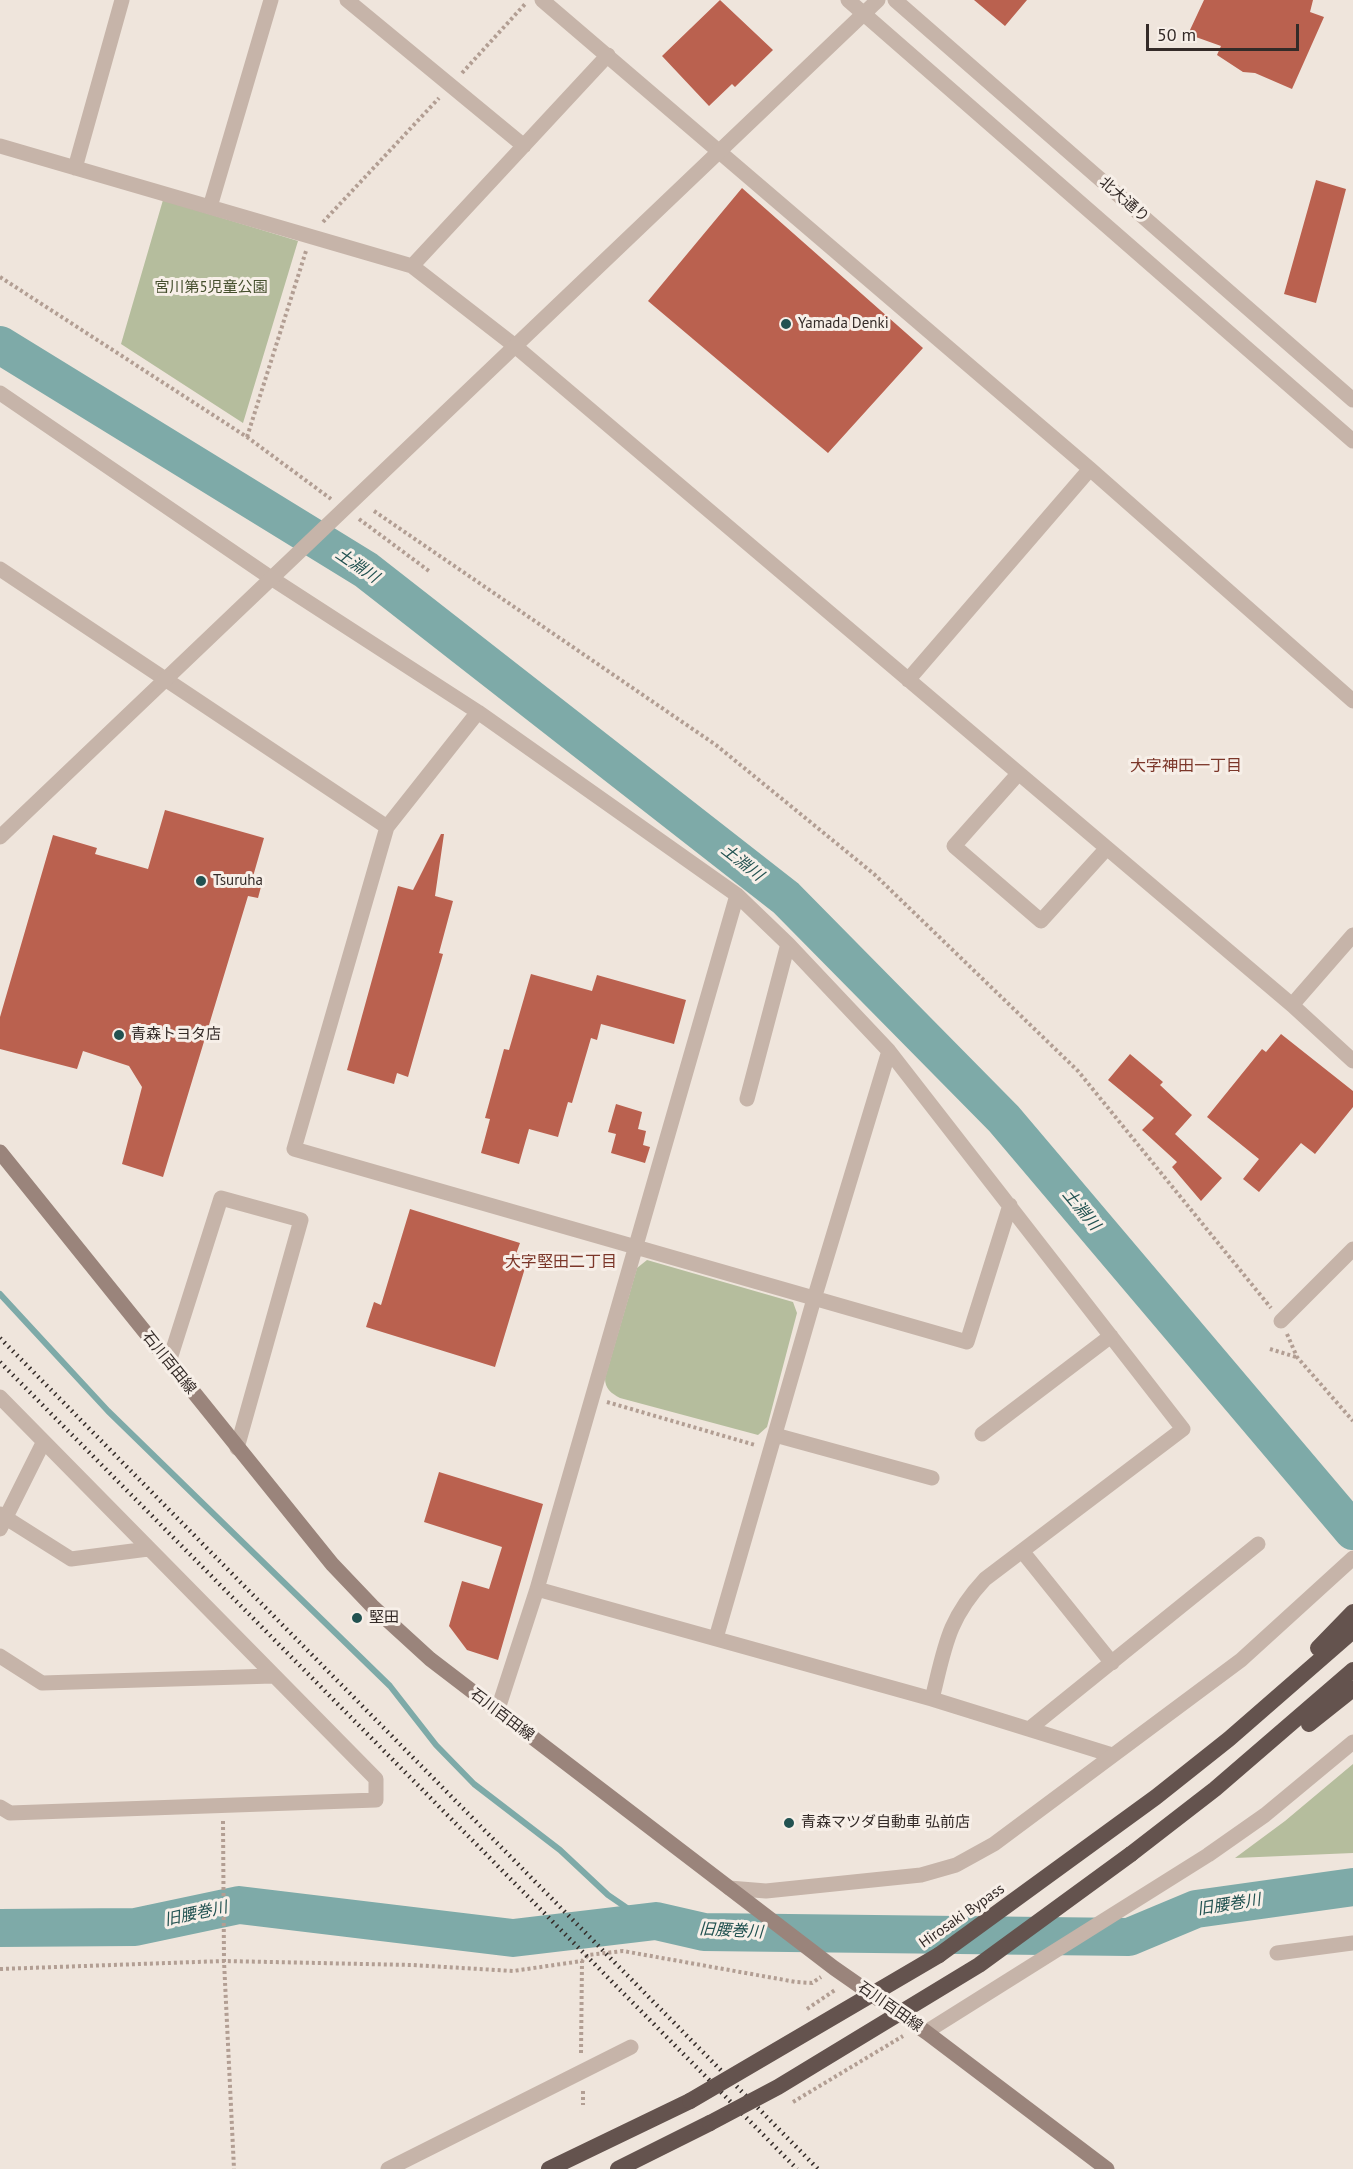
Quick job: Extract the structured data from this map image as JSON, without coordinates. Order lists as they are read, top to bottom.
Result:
{
  "streets": {
    "highway": ["Hirosaki Bypass"],
    "main road": ["石川百田線"],
    "street": ["北大通り"]
  },
  "districts": ["大字神田一丁目", "大字堅田二丁目"],
  "water": ["土淵川", "旧腰巻川"],
  "parks": ["宮川第5児童公園"],
  "places": [
    "Yamada Denki",
    "Tsuruha",
    "青森トヨタ店",
    "堅田",
    "青森マツダ自動車 弘前店"
  ],
  "scale_bar": "50 m"
}
